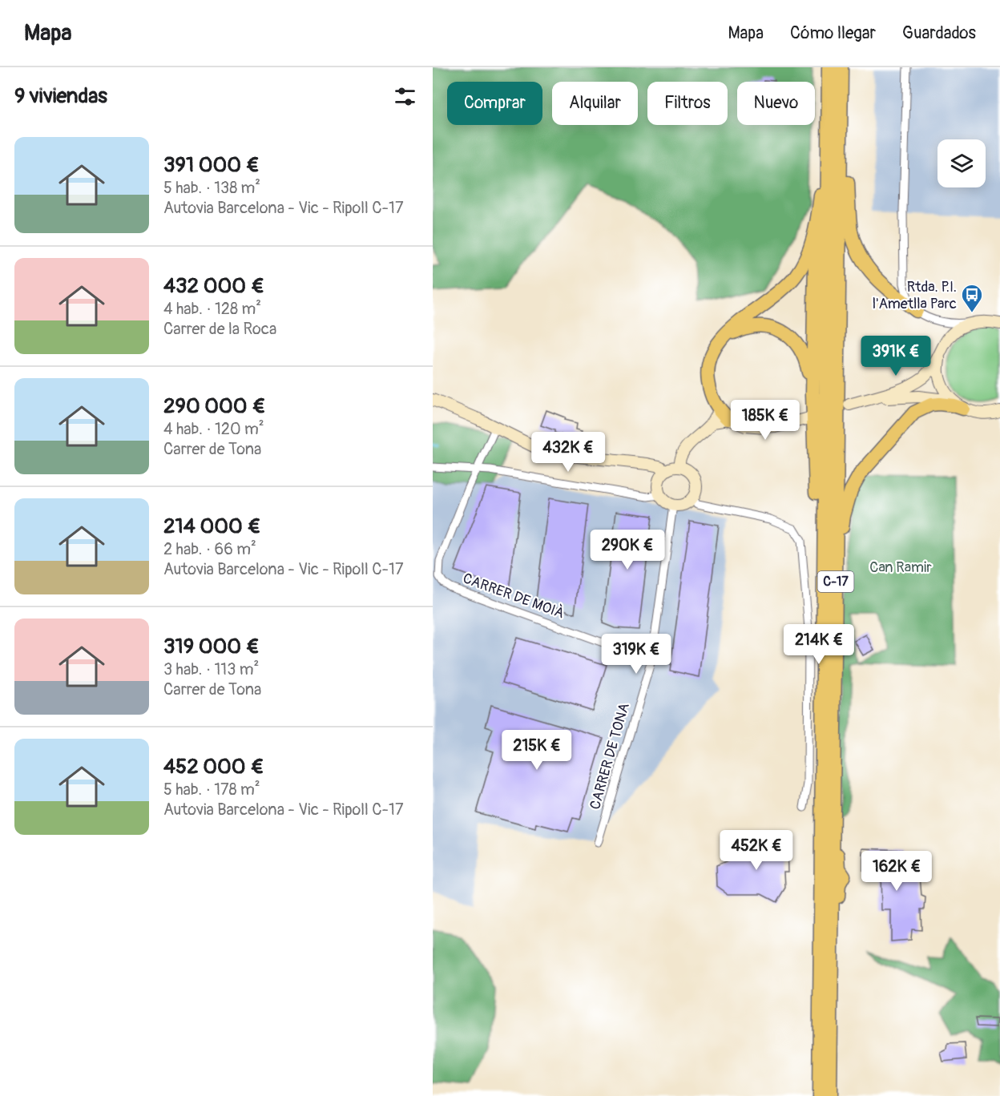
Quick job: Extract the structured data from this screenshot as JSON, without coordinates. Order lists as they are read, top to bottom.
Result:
{
  "streets": {
    "highway": ["C-17"],
    "street": ["CARRER DE MOIÀ", "CARRER DE TONA"]
  },
  "crossings": [
    ["CARRER DE MOIÀ", "CARRER DE TONA"]
  ],
  "parks": ["Can Ramir"],
  "places": {
    "bus stop": ["Rtda. P.I. l'Ametlla Parc"]
  },
  "page": {
    "header": "Mapa",
    "nav": ["Mapa", "Cómo llegar", "Guardados"],
    "heading": "9 viviendas",
    "chip": [
      "Comprar",
      "Alquilar",
      "Filtros",
      "Nuevo"
    ],
    "list": [
      {
        "name": "391 000 €",
        "note": "5 hab. · 138 m² · Autovia Barcelona - Vic - Ripoll C-17"
      },
      {
        "name": "432 000 €",
        "note": "4 hab. · 128 m² · Carrer de la Roca"
      },
      {
        "name": "290 000 €",
        "note": "4 hab. · 120 m² · Carrer de Tona"
      },
      {
        "name": "214 000 €",
        "note": "2 hab. · 66 m² · Autovia Barcelona - Vic - Ripoll C-17"
      },
      {
        "name": "319 000 €",
        "note": "3 hab. · 113 m² · Carrer de Tona"
      },
      {
        "name": "452 000 €",
        "note": "5 hab. · 178 m² · Autovia Barcelona - Vic - Ripoll C-17"
      }
    ],
    "price": [
      "391K €",
      "185K €",
      "432K €",
      "290K €",
      "214K €",
      "319K €",
      "215K €",
      "452K €",
      "162K €"
    ]
  }
}
